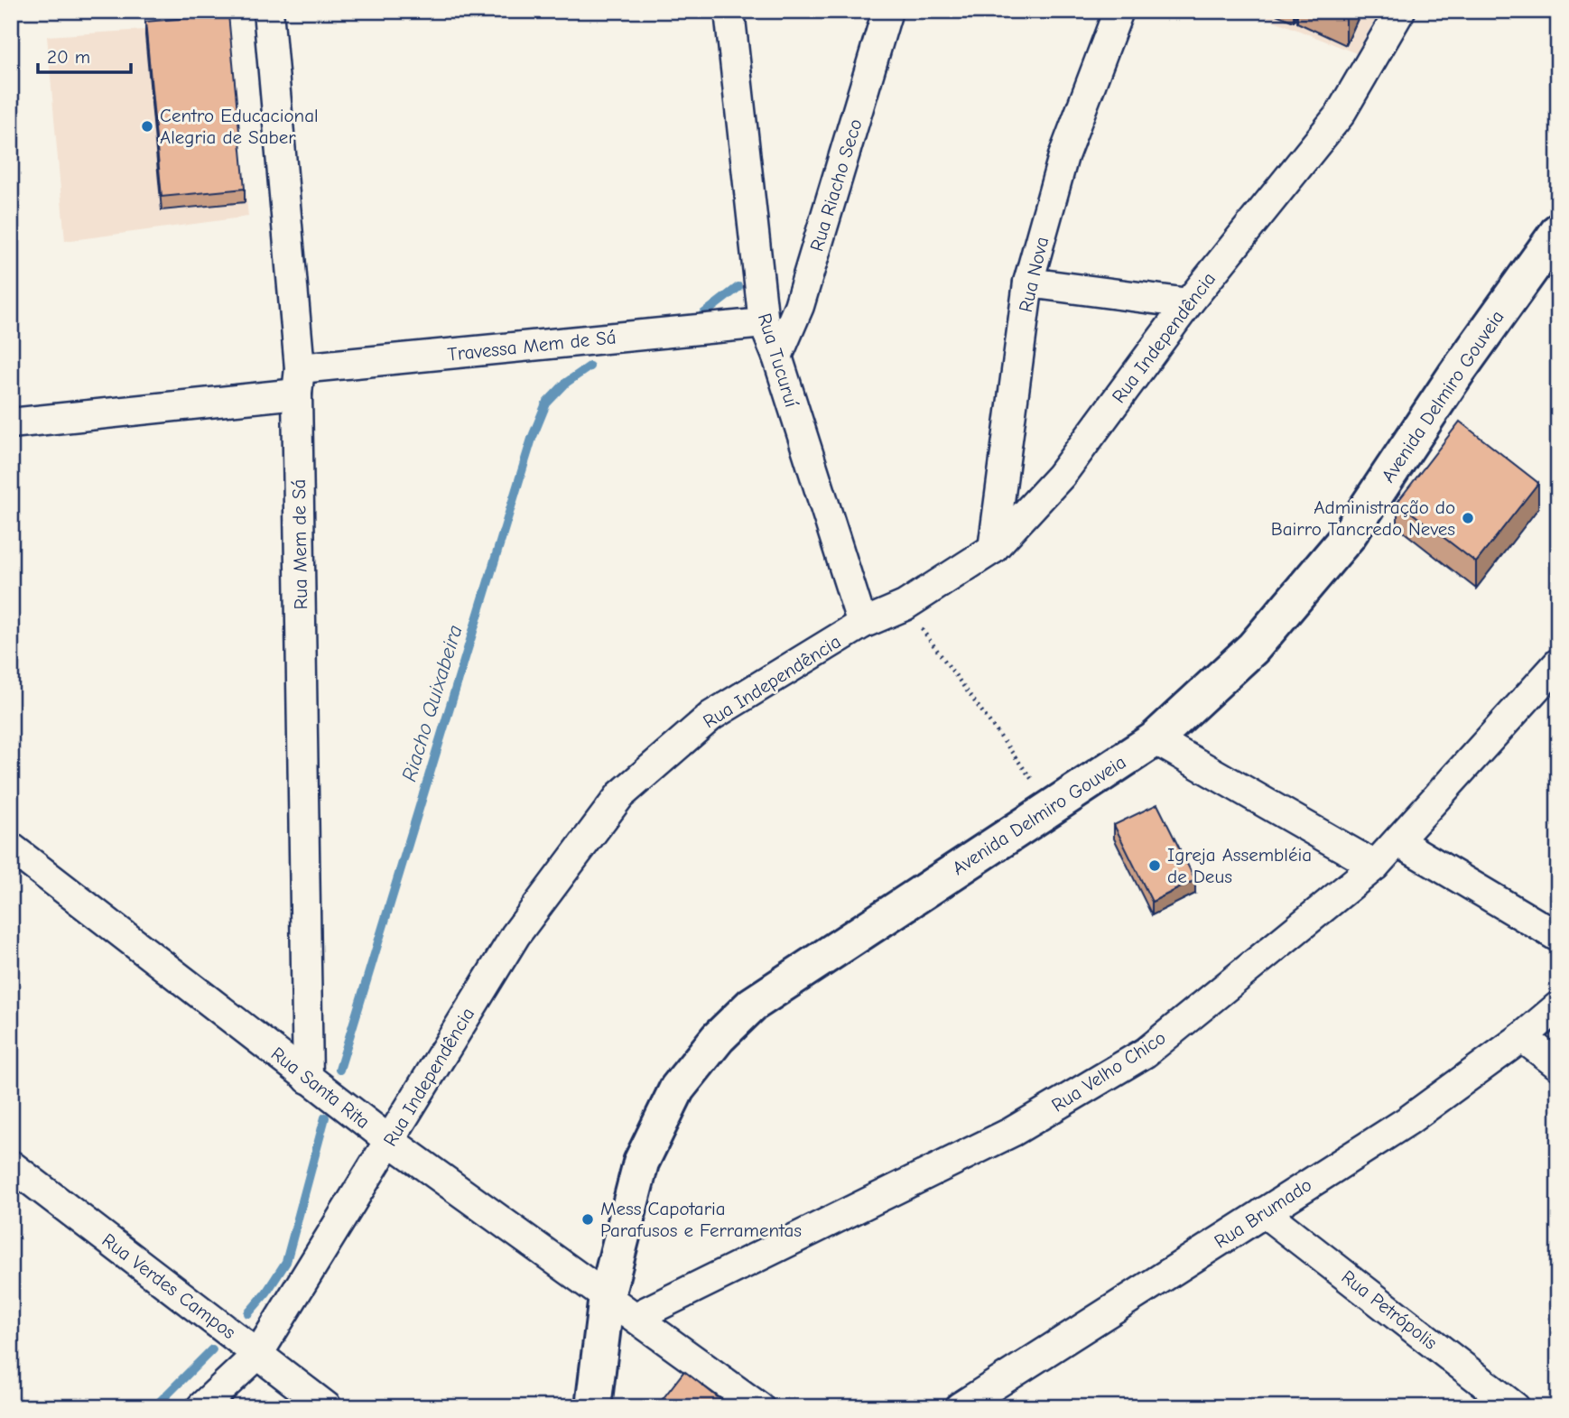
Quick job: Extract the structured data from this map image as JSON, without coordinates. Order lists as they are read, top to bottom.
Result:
{
  "streets": {
    "street": [
      "Rua Riacho Seco",
      "Rua Nova",
      "Rua Independência",
      "Travessa Mem de Sá",
      "Rua Tucuruí",
      "Avenida Delmiro Gouveia",
      "Rua Mem de Sá",
      "Rua Velho Chico",
      "Rua Santa Rita",
      "Rua Brumado",
      "Rua Verdes Campos",
      "Rua Petrópolis"
    ]
  },
  "crossings": [
    ["Rua Riacho Seco", "Rua Tucuruí"],
    ["Rua Nova", "Rua Independência"],
    ["Rua Independência", "Rua Tucuruí"],
    ["Rua Independência", "Rua Santa Rita"],
    ["Rua Independência", "Rua Verdes Campos"],
    ["Travessa Mem de Sá", "Rua Tucuruí"],
    ["Travessa Mem de Sá", "Rua Mem de Sá"],
    ["Avenida Delmiro Gouveia", "Rua Santa Rita"],
    ["Rua Mem de Sá", "Rua Santa Rita"],
    ["Rua Velho Chico", "Rua Santa Rita"],
    ["Rua Brumado", "Rua Petrópolis"]
  ],
  "water": ["Riacho Quixabeira"],
  "places": [
    "Centro Educacional Alegria de Saber",
    "Administração do Bairro Tancredo Neves",
    "Igreja Assembléia de Deus",
    "Mess Capotaria Parafusos e Ferramentas"
  ],
  "scale_bar": "20 m"
}
